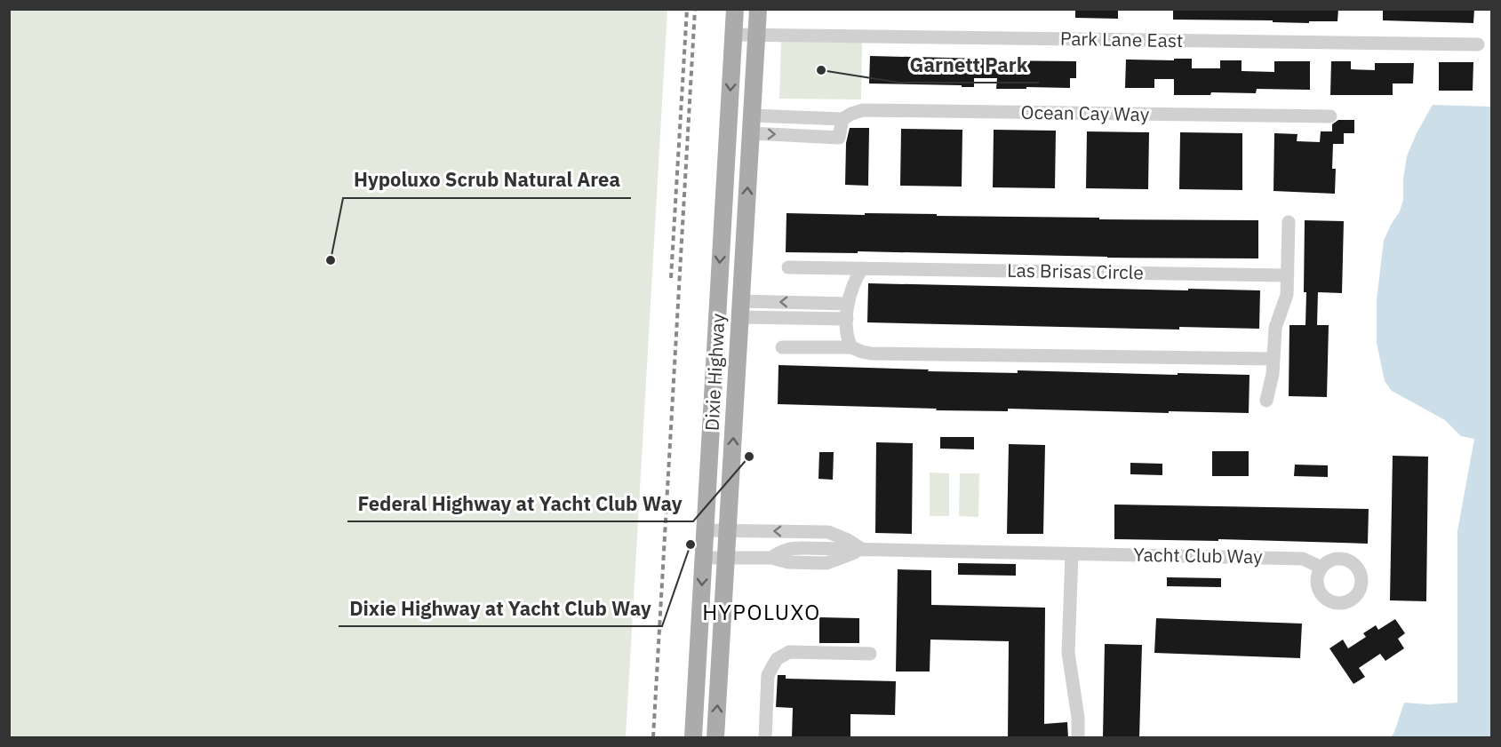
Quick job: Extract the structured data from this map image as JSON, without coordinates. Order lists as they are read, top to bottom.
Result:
{
  "streets": {
    "main road": ["Dixie Highway"],
    "street": [
      "Park Lane East",
      "Ocean Cay Way",
      "Las Brisas Circle",
      "Yacht Club Way"
    ]
  },
  "crossings": [
    ["Park Lane East", "Dixie Highway"],
    ["Ocean Cay Way", "Dixie Highway"],
    ["Dixie Highway", "Yacht Club Way"]
  ],
  "districts": ["HYPOLUXO"],
  "places": [
    "Garnett Park",
    "Hypoluxo Scrub Natural Area",
    "Federal Highway at Yacht Club Way",
    "Dixie Highway at Yacht Club Way"
  ]
}
